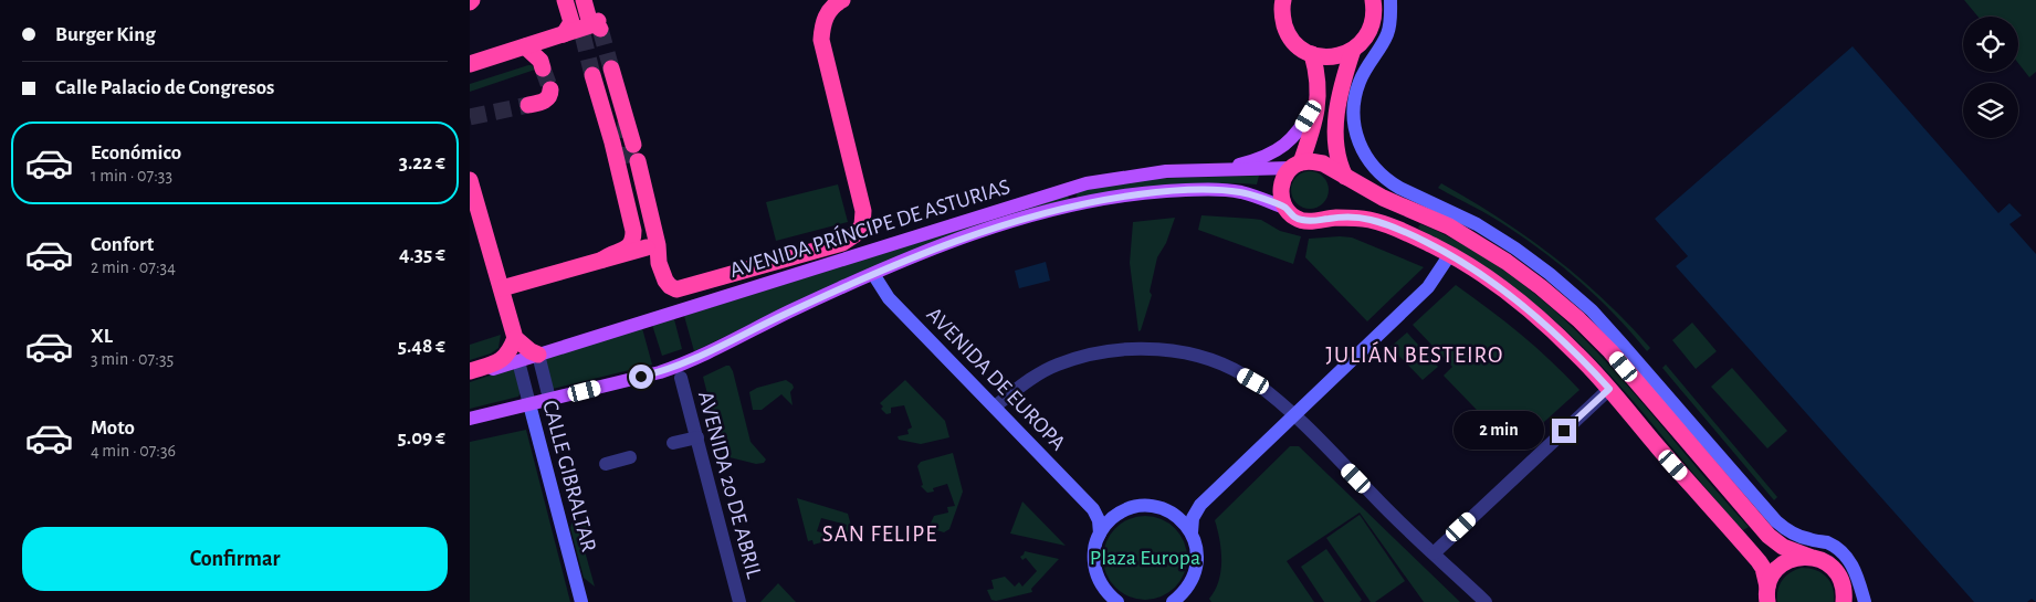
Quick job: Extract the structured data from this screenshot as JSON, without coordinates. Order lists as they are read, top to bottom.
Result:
{
  "streets": {
    "highway": ["AVENIDA PRÍNCIPE DE ASTURIAS"],
    "street": ["AVENIDA DE EUROPA", "CALLE GIBRALTAR", "AVENIDA 20 DE ABRIL"]
  },
  "crossings": [
    ["AVENIDA PRÍNCIPE DE ASTURIAS", "AVENIDA DE EUROPA"],
    ["AVENIDA PRÍNCIPE DE ASTURIAS", "CALLE GIBRALTAR"]
  ],
  "districts": ["JULIÁN BESTEIRO", "SAN FELIPE"],
  "parks": ["Plaza Europa"],
  "page": {
    "banner": ["Burger King", "Calle Palacio de Congresos"],
    "list": [
      {
        "name": "Económico",
        "note": "1 min · 07:33",
        "value": "3.22 €"
      },
      {
        "name": "Confort",
        "note": "2 min · 07:34",
        "value": "4.35 €"
      },
      {
        "name": "XL",
        "note": "3 min · 07:35",
        "value": "5.48 €"
      },
      {
        "name": "Moto",
        "note": "4 min · 07:36",
        "value": "5.09 €"
      }
    ],
    "bubble": "2 min",
    "buttons": "Confirmar"
  }
}
